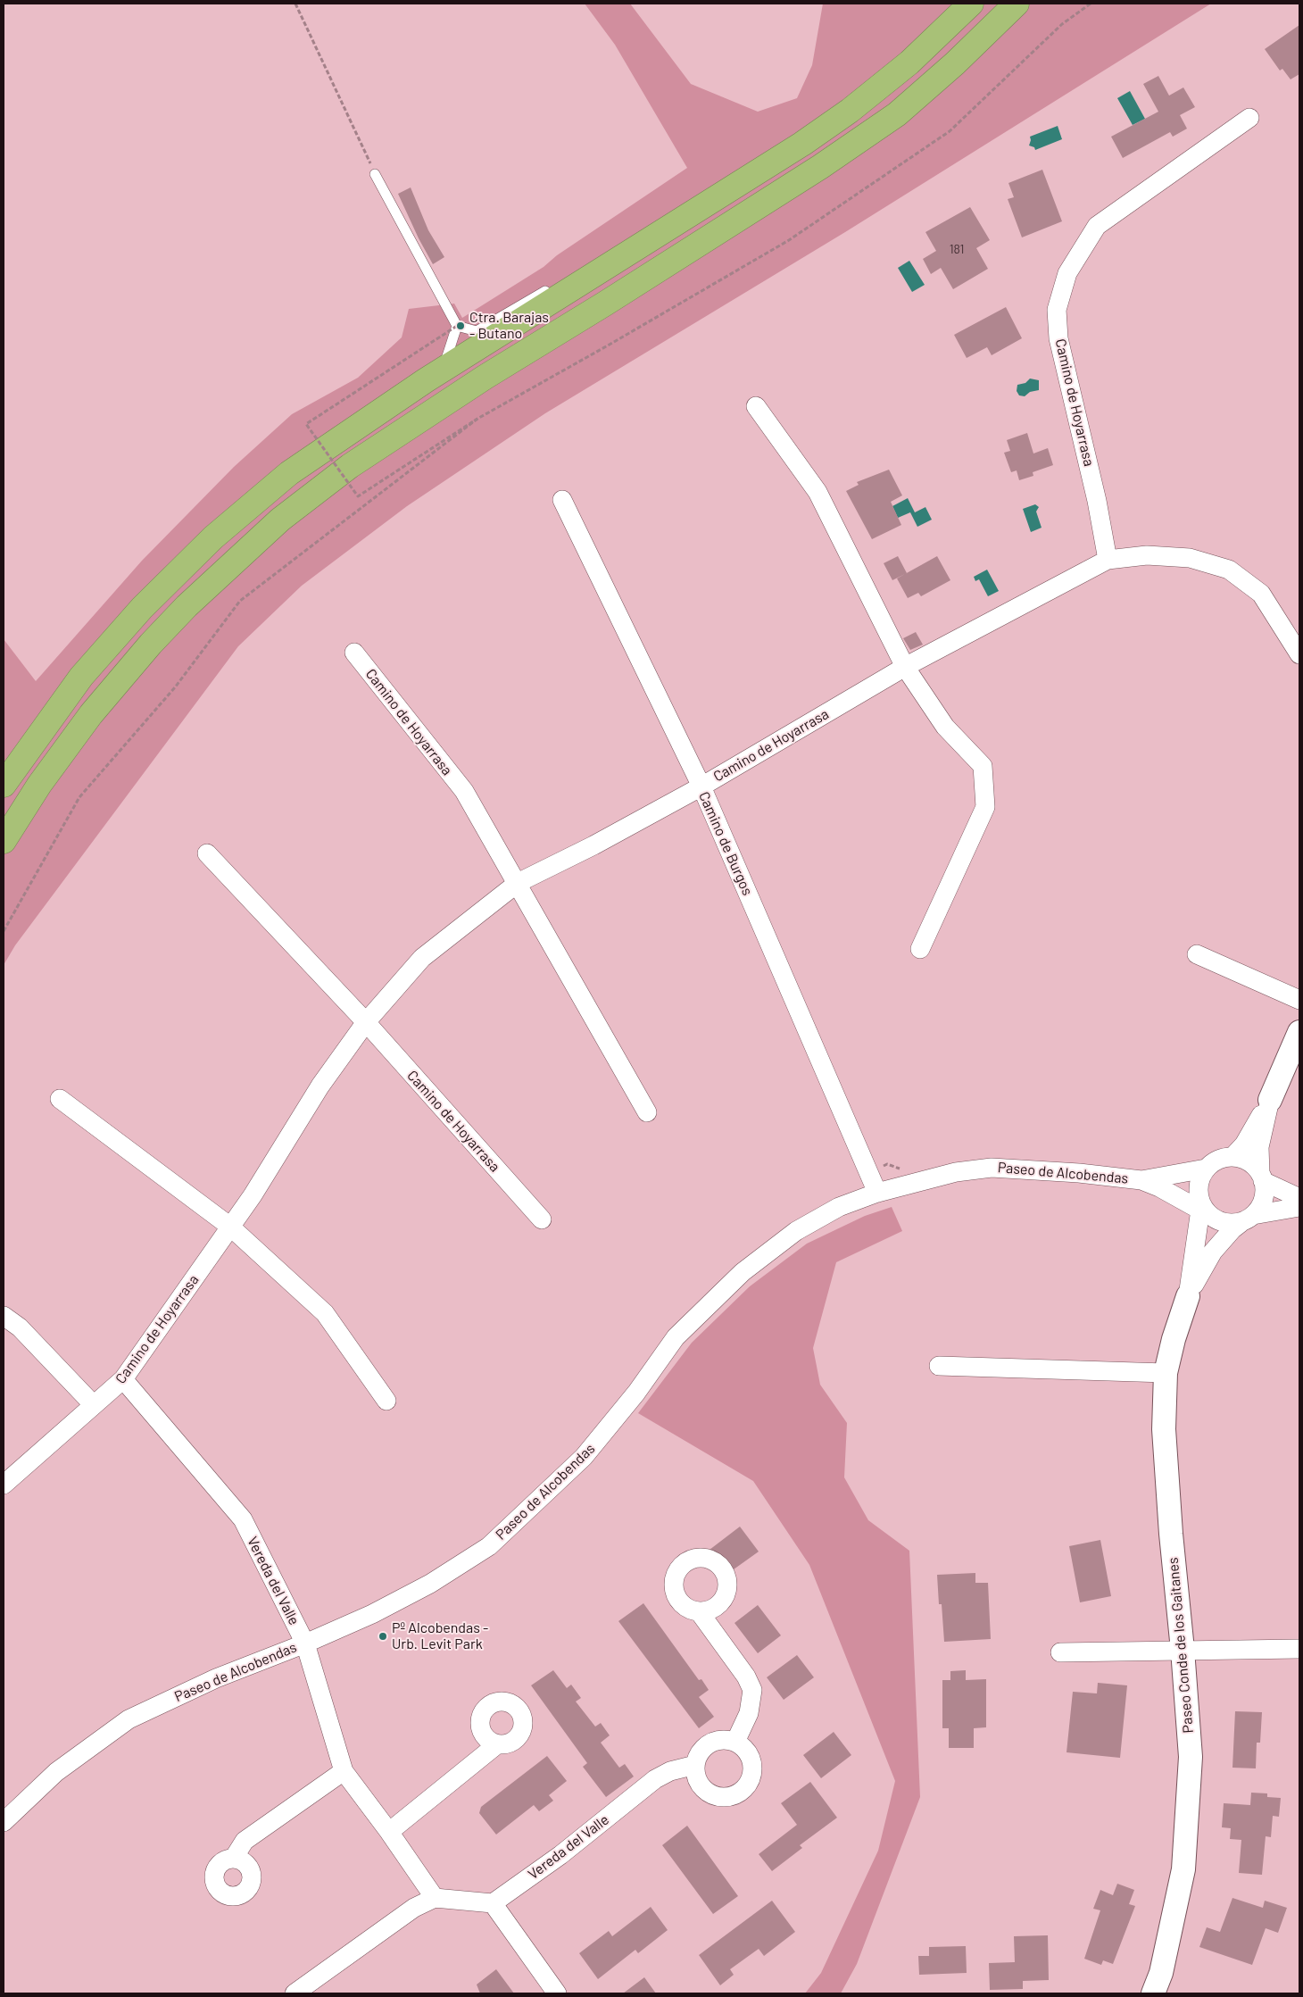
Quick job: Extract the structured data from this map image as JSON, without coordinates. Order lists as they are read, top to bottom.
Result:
{
  "streets": {
    "street": [
      "Camino de Hoyarrasa",
      "Camino de Burgos",
      "Paseo de Alcobendas",
      "Vereda del Valle",
      "Paseo Conde de los Gaitanes"
    ]
  },
  "crossings": [
    ["Camino de Hoyarrasa", "Camino de Burgos"],
    ["Camino de Hoyarrasa", "Vereda del Valle"],
    ["Camino de Burgos", "Paseo de Alcobendas"],
    ["Paseo de Alcobendas", "Vereda del Valle"],
    ["Paseo de Alcobendas", "Paseo Conde de los Gaitanes"]
  ],
  "places": ["Ctra. Barajas - Butano", "Pº Alcobendas - Urb. Levit Park"],
  "house_numbers": ["181"]
}
